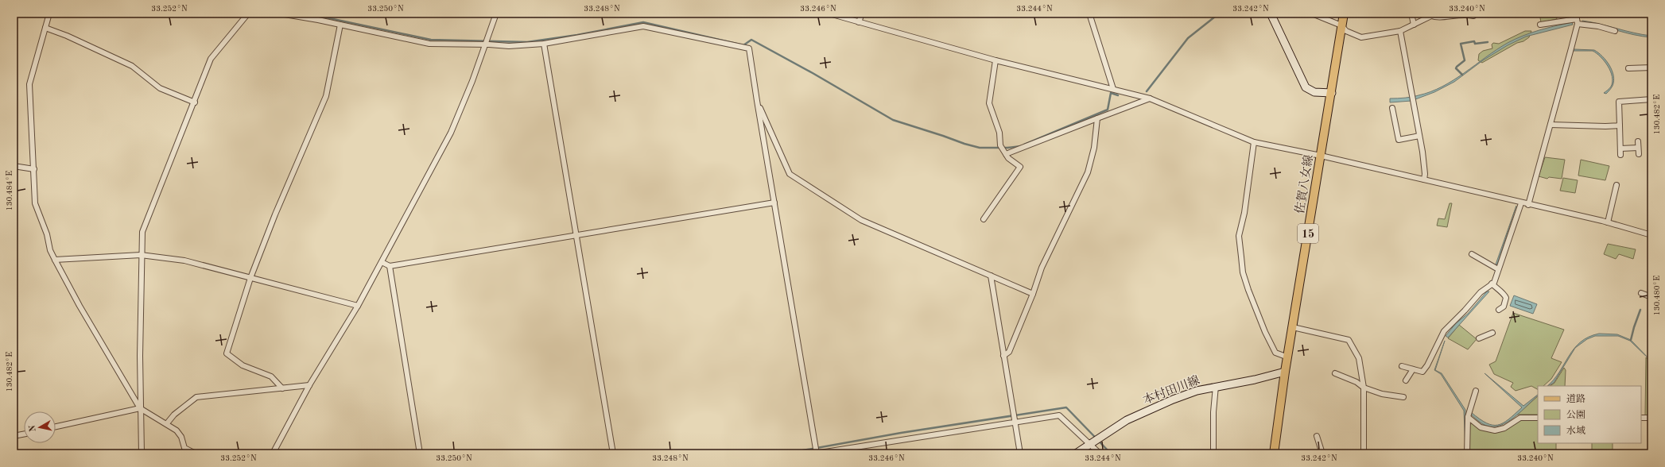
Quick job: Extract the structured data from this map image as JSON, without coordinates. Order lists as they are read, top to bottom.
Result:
{
  "streets": {
    "main road": ["佐賀八女線", "15", "本村田川線"]
  },
  "crossings": [
    ["佐賀八女線", "本村田川線"]
  ],
  "legend": ["道路", "公園", "水域"],
  "north": "left",
  "coordinates": [
    "33.252°N",
    "33.250°N",
    "33.248°N",
    "33.246°N",
    "33.244°N",
    "33.242°N",
    "33.240°N",
    "130.482°E",
    "130.484°E",
    "130.480°E"
  ]
}
